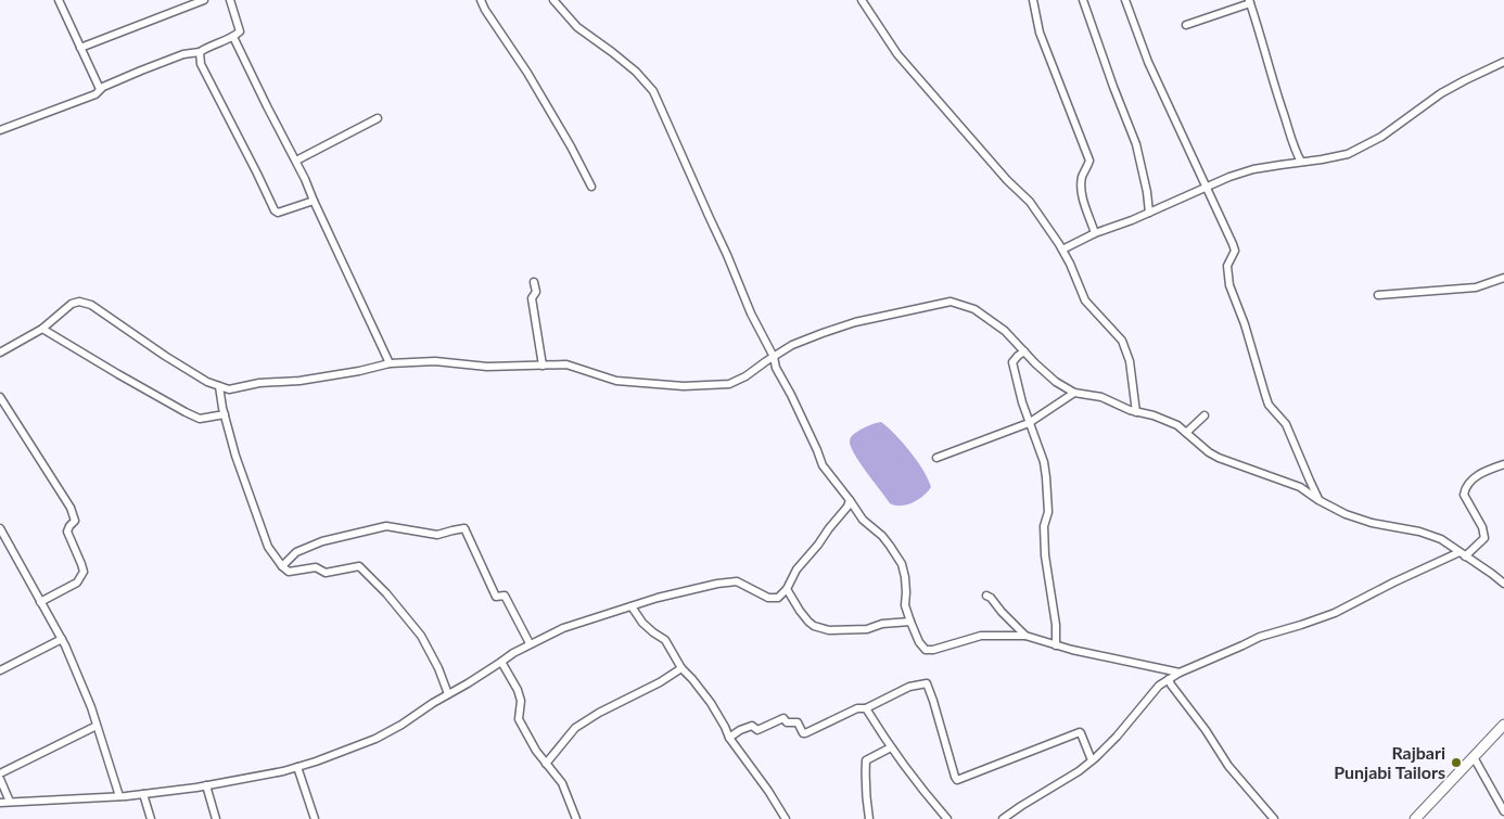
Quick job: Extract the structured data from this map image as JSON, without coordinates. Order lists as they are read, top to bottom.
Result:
{
  "places": ["Rajbari Punjabi Tailors"]
}
